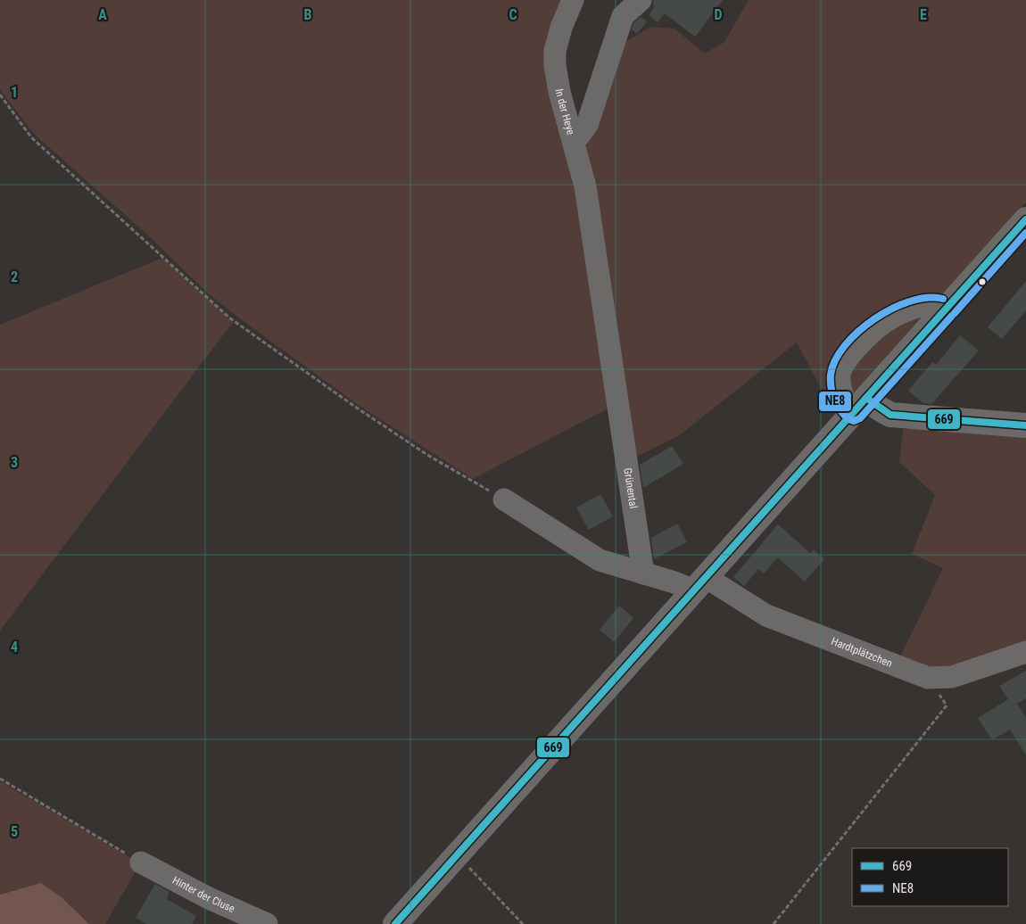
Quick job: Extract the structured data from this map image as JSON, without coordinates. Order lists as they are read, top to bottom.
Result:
{
  "streets": {
    "street": [
      "In der Heye",
      "Grünental",
      "Hardtplätzchen",
      "Hinter der Cluse"
    ]
  },
  "crossings": [
    ["In der Heye", "Grünental"]
  ],
  "lines": ["transit line 669", "transit line NE8"],
  "legend": ["669", "NE8"],
  "grid": {
    "columns": [
      "A",
      "B",
      "C",
      "D",
      "E"
    ],
    "rows": [
      "1",
      "2",
      "3",
      "4",
      "5"
    ]
  }
}
